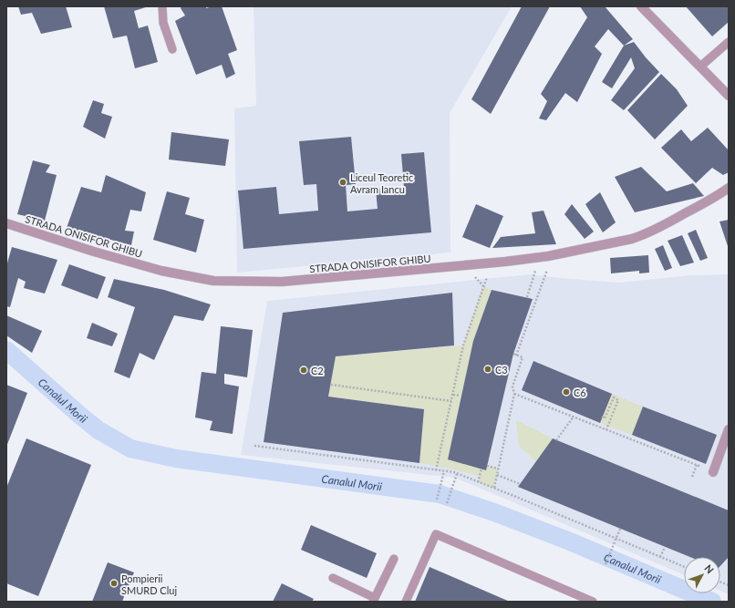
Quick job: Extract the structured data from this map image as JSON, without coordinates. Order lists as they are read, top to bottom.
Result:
{
  "streets": {
    "street": ["STRADA ONISIFOR GHIBU"]
  },
  "water": ["Canalul Morii"],
  "places": [
    "Liceul Teoretic Avram Iancu",
    "C3",
    "C2",
    "C6",
    "Pompierii SMURD Cluj"
  ],
  "north": "top right"
}
